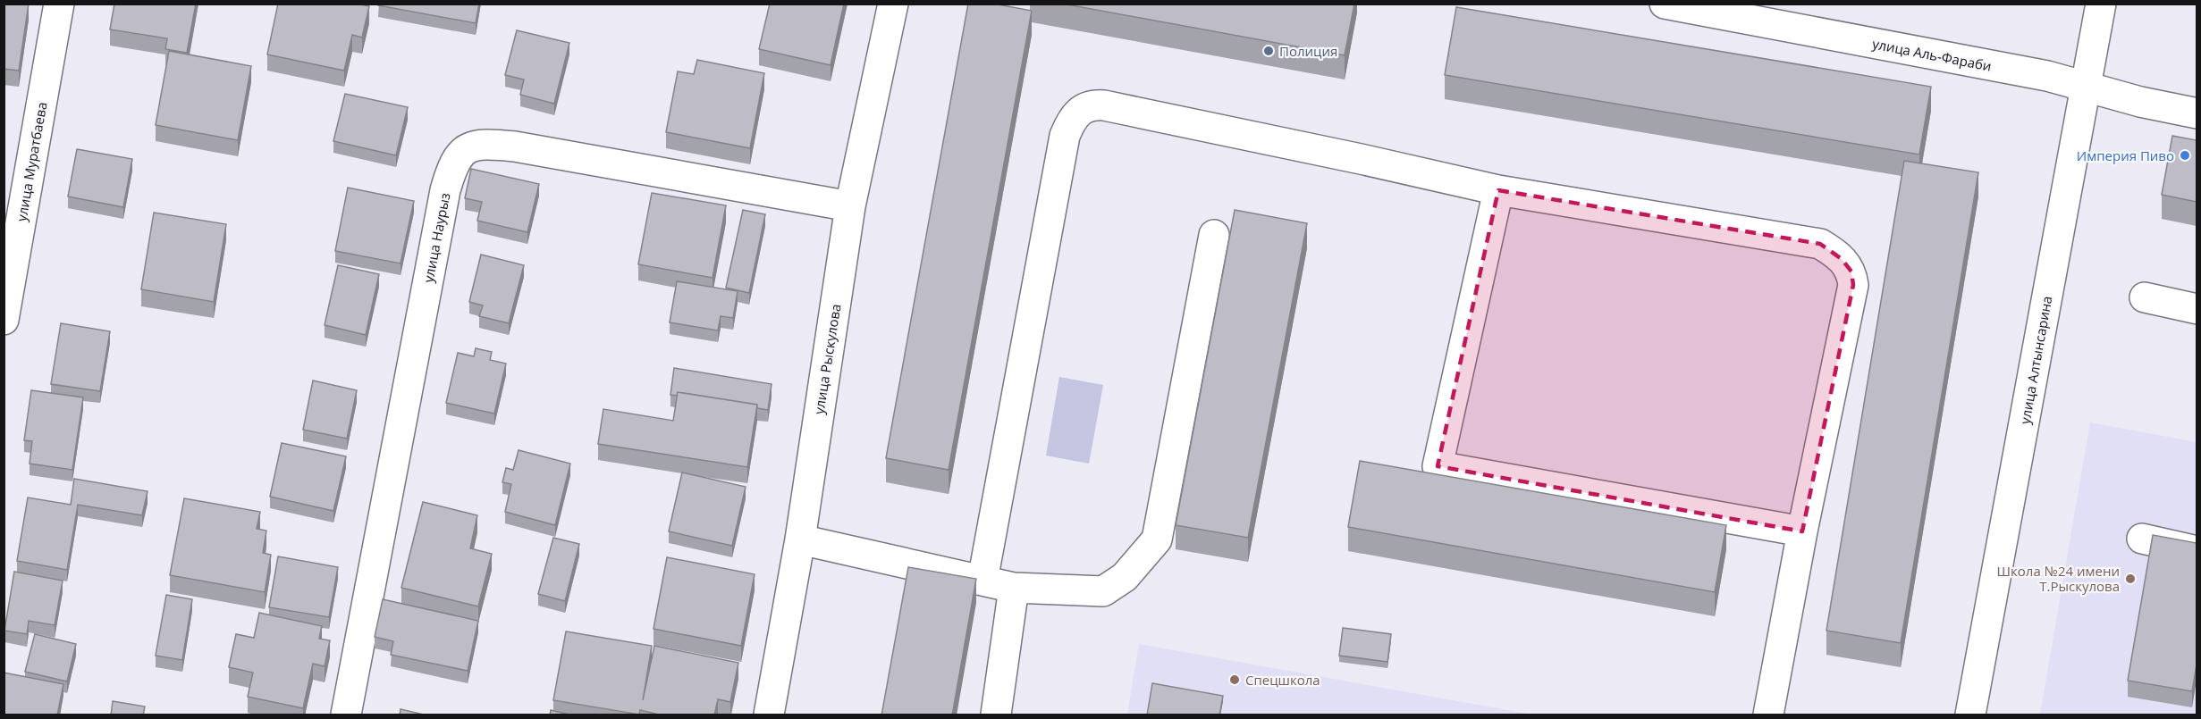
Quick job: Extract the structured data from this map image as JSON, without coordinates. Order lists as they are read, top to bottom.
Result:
{
  "streets": {
    "street": [
      "улица Аль-Фараби",
      "улица Муратбаева",
      "улица Наурыз",
      "улица Рыскулова",
      "улица Алтынсарина"
    ]
  },
  "crossings": [
    ["улица Аль-Фараби", "улица Алтынсарина"],
    ["улица Наурыз", "улица Рыскулова"]
  ],
  "places": [
    "Полиция",
    "Империя Пиво",
    "Школа №24 имени Т.Рыскулова",
    "Спецшкола"
  ]
}
